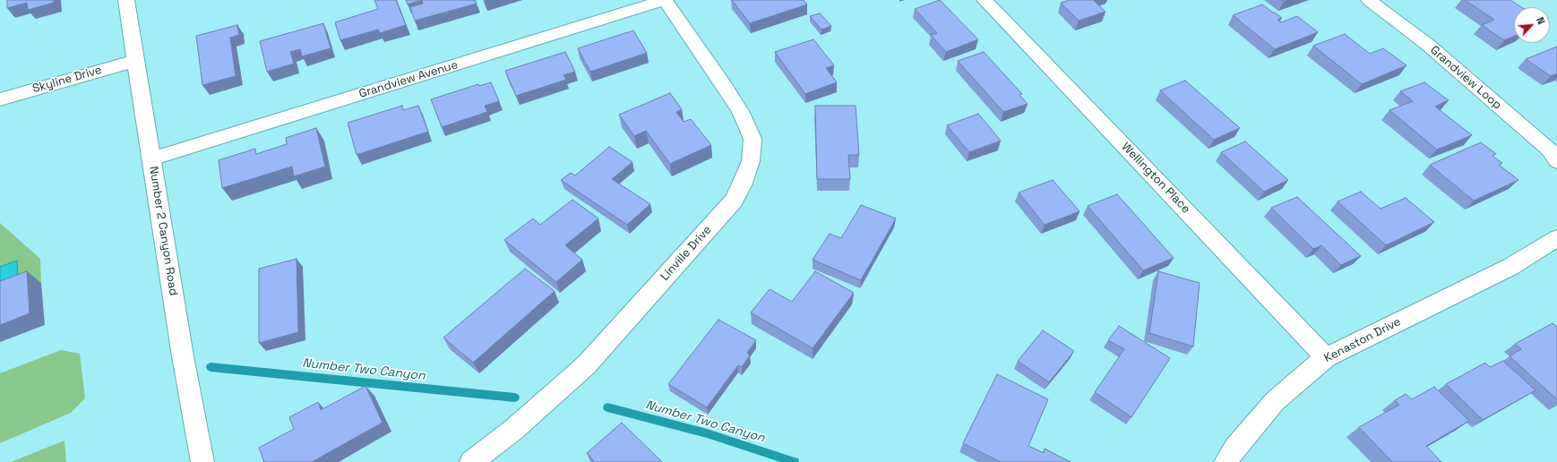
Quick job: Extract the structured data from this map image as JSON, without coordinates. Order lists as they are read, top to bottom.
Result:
{
  "streets": {
    "street": [
      "Grandview Loop",
      "Skyline Drive",
      "Grandview Avenue",
      "Wellington Place",
      "Number 2 Canyon Road",
      "Linville Drive",
      "Kenaston Drive"
    ]
  },
  "crossings": [
    ["Skyline Drive", "Number 2 Canyon Road"],
    ["Grandview Avenue", "Number 2 Canyon Road"],
    ["Grandview Avenue", "Linville Drive"],
    ["Wellington Place", "Kenaston Drive"]
  ],
  "water": ["Number Two Canyon"],
  "north": "top right"
}
